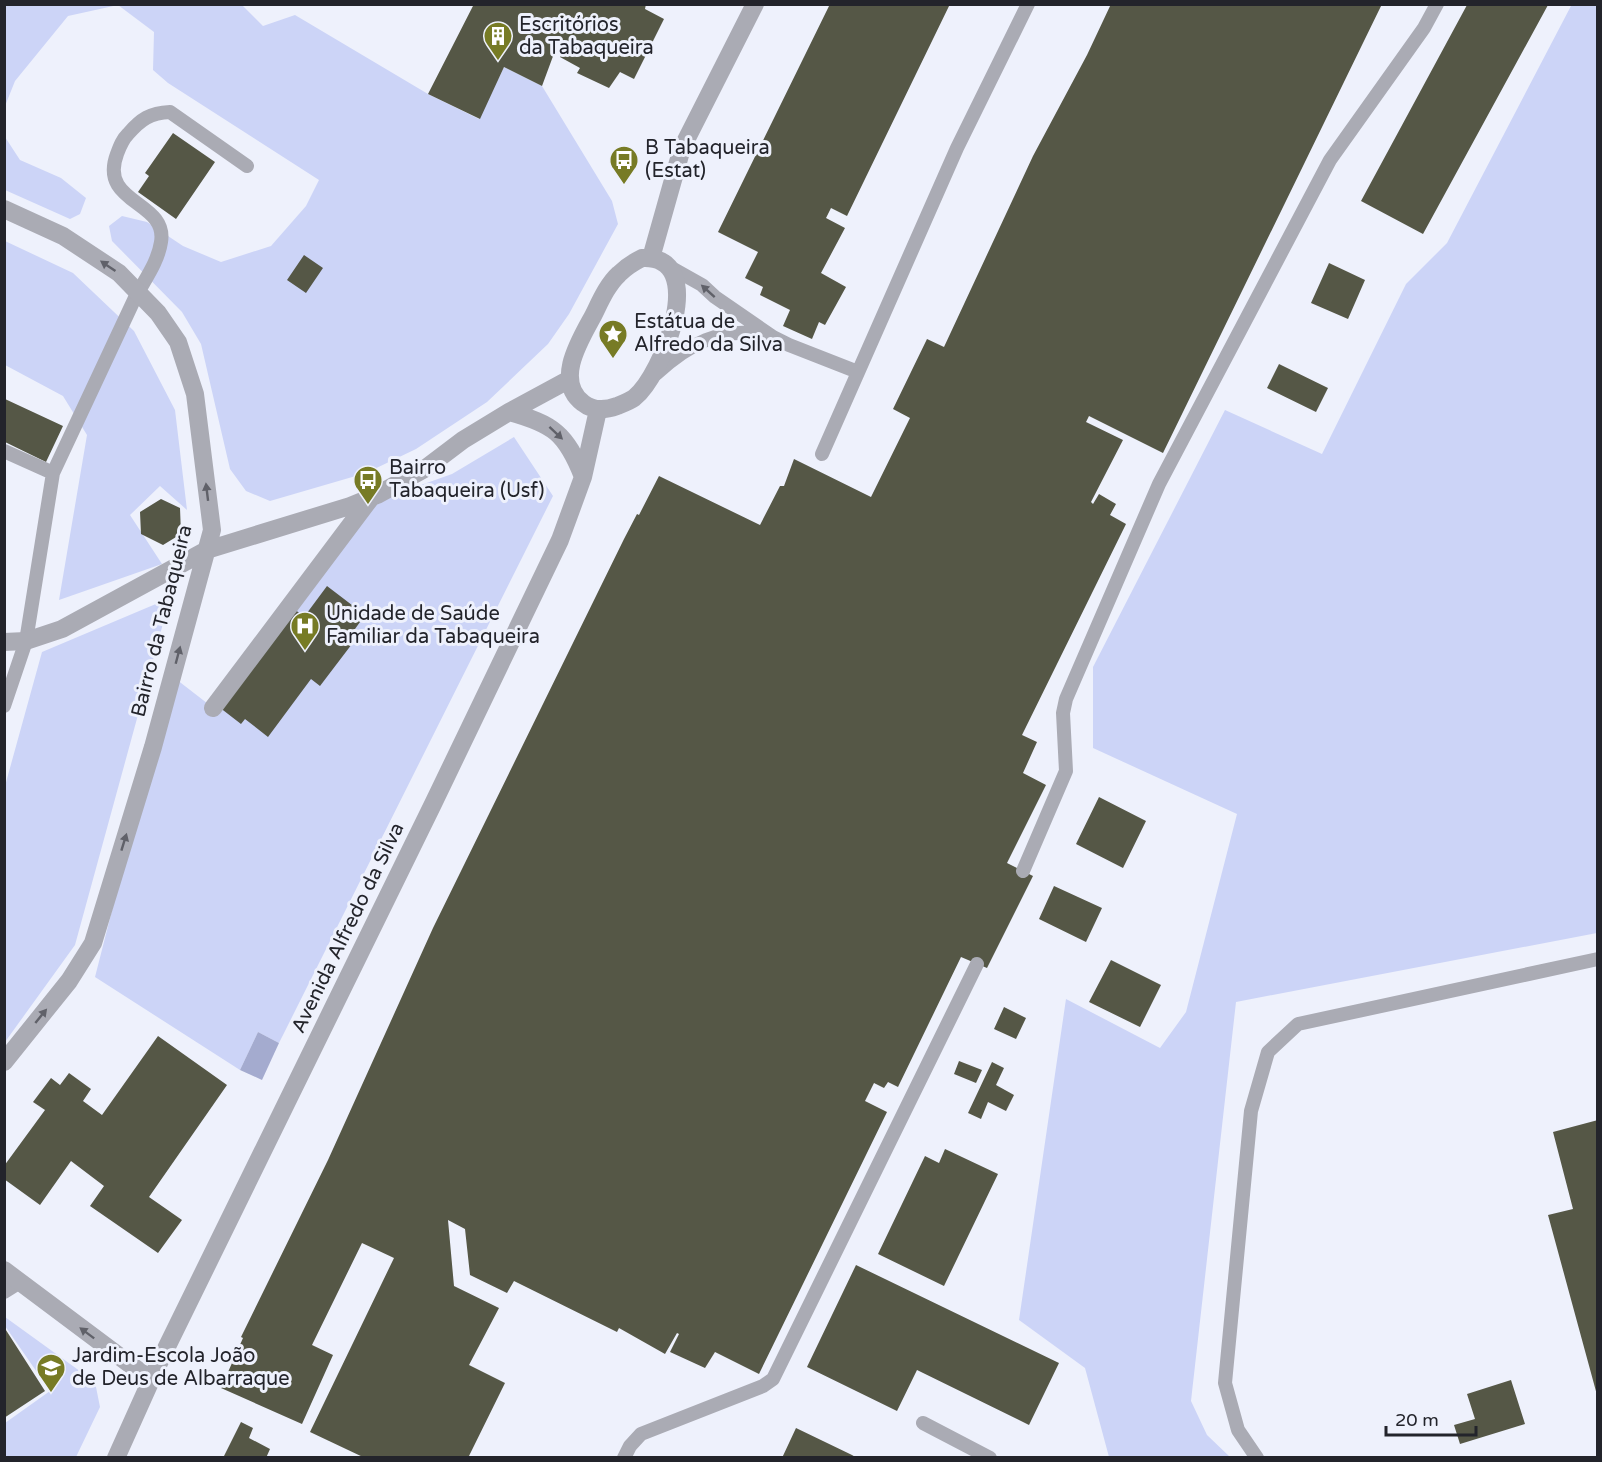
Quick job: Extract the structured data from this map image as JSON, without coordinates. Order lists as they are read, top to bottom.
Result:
{
  "streets": {
    "street": ["Bairro da Tabaqueira", "Avenida Alfredo da Silva"]
  },
  "one_way": ["Bairro da Tabaqueira"],
  "places": {
    "building": ["Escritórios da Tabaqueira"],
    "bus stop": ["B Tabaqueira (Estat)", "Bairro Tabaqueira (Usf)"],
    "place": ["Estátua de Alfredo da Silva"],
    "hospital": ["Unidade de Saúde Familiar da Tabaqueira"],
    "school or university": ["Jardim-Escola João de Deus de Albarraque"]
  },
  "scale_bar": "20 m"
}
